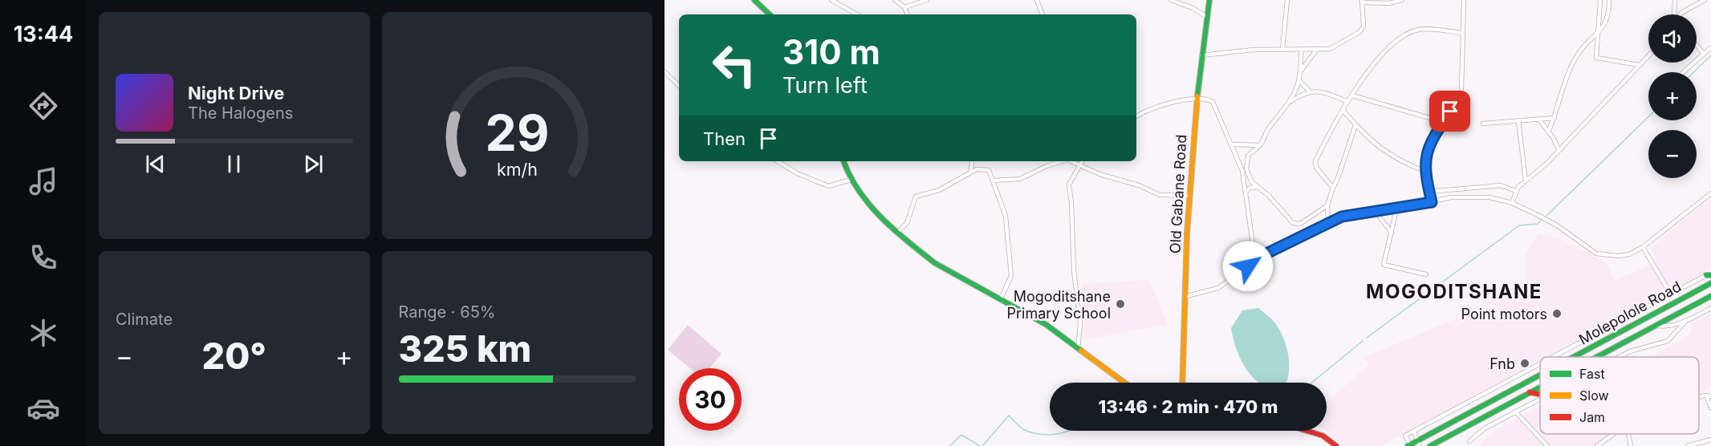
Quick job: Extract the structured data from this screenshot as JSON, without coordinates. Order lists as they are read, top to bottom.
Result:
{
  "streets": {
    "street": ["Old Gabane Road", "Molepolole Road"]
  },
  "districts": ["MOGODITSHANE"],
  "places": ["Mogoditshane Primary School", "Point motors", "Fnb"],
  "legend": ["Fast", "Slow", "Jam"],
  "page": {
    "tabs": "13:44",
    "map_buttons": ["+", "−"],
    "turn": ["310 m", "Turn left"],
    "song": ["Night Drive", "The Halogens"],
    "then": "Then",
    "tile": [
      "Climate",
      ["Range · 65%", "325 km"]
    ],
    "heat": ["−", "20°", "+"],
    "limit": "30",
    "trip": "13:46 · 2 min · 470 m",
    "gauge": ["29", "km/h"]
  }
}
